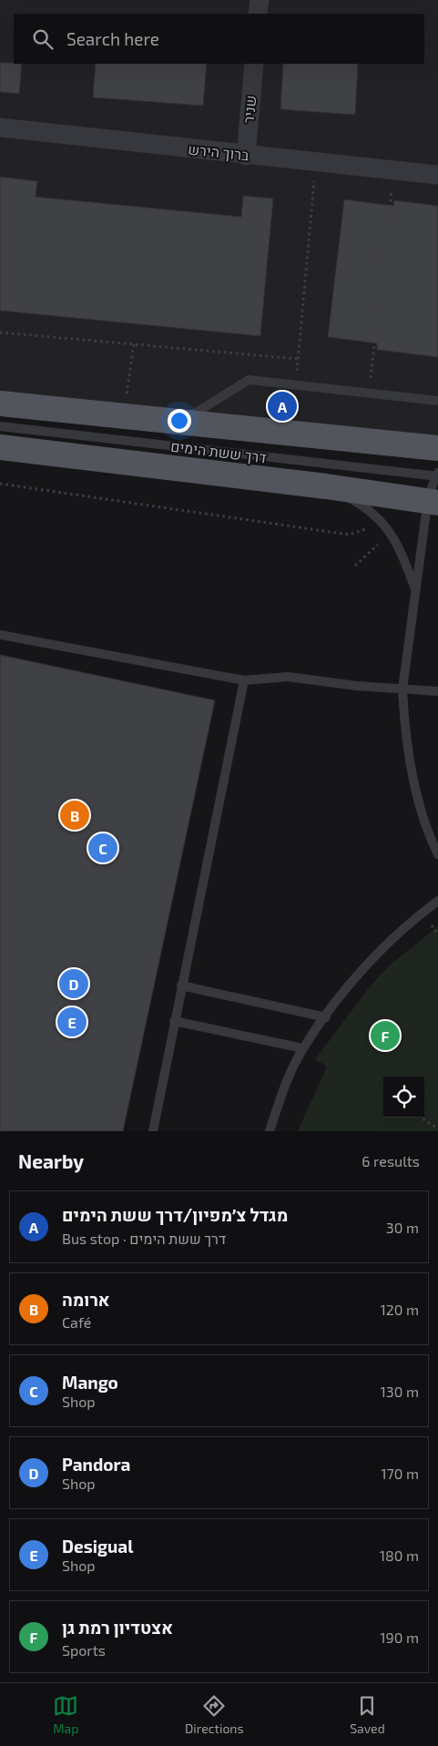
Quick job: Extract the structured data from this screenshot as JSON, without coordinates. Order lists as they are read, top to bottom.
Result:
{
  "streets": {
    "main road": ["דרך ששת הימים"],
    "street": ["שניר", "ברוך הירש"]
  },
  "crossings": [
    ["שניר", "ברוך הירש"]
  ],
  "page": {
    "search": "Search here",
    "pins": [
      "A",
      "B",
      "C",
      "D",
      "E",
      "F"
    ],
    "heading": ["Nearby", "6 results"],
    "list": [
      {
        "mark": "A",
        "name": "מגדל צ׳מפיון/דרך ששת הימים",
        "note": "Bus stop · דרך ששת הימים",
        "value": "30 m"
      },
      {
        "mark": "B",
        "name": "ארומה",
        "note": "Café",
        "value": "120 m"
      },
      {
        "mark": "C",
        "name": "Mango",
        "note": "Shop",
        "value": "130 m"
      },
      {
        "mark": "D",
        "name": "Pandora",
        "note": "Shop",
        "value": "170 m"
      },
      {
        "mark": "E",
        "name": "Desigual",
        "note": "Shop",
        "value": "180 m"
      },
      {
        "mark": "F",
        "name": "אצטדיון רמת גן",
        "note": "Sports",
        "value": "190 m"
      }
    ],
    "nav": ["Map", "Directions", "Saved"]
  }
}
